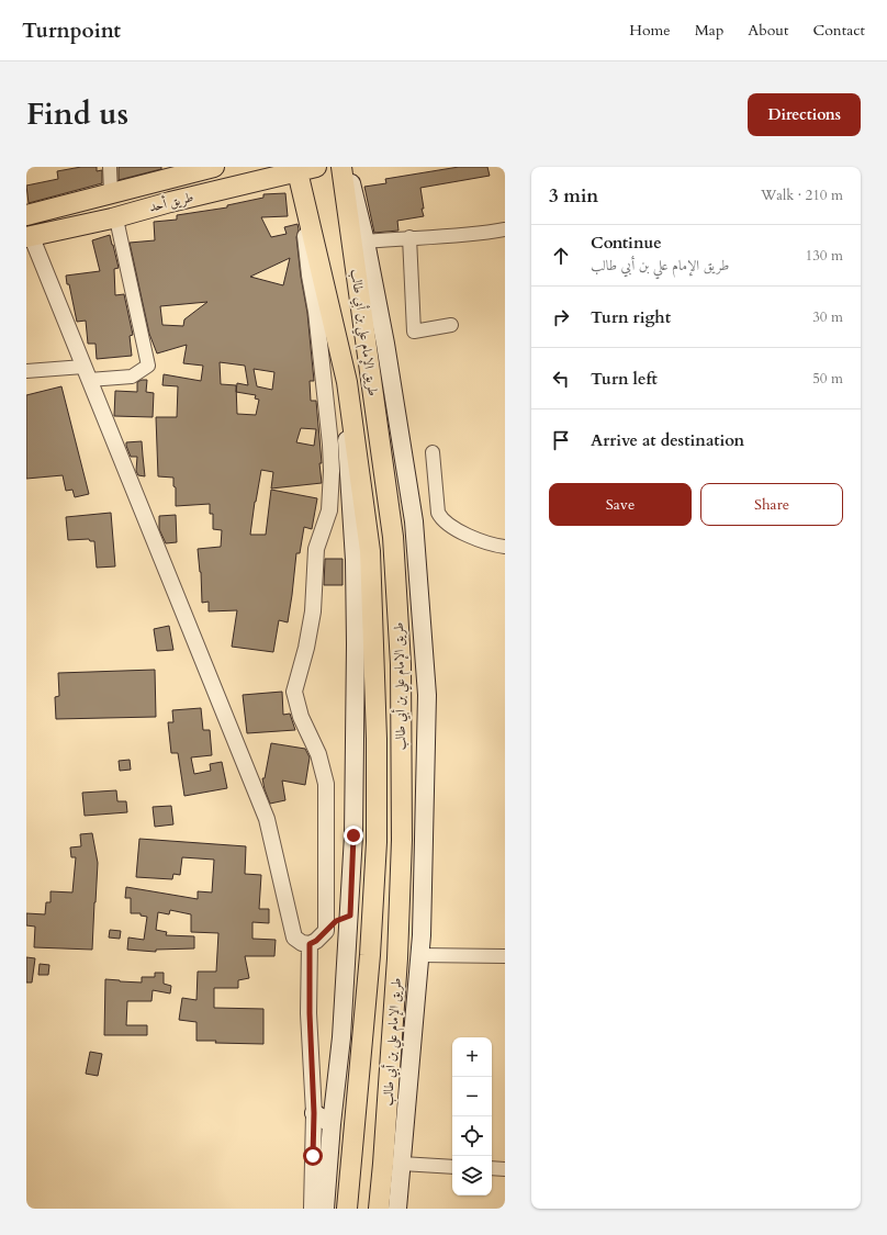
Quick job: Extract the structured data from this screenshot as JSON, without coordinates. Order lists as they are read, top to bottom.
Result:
{
  "streets": {
    "main road": ["طريق أحد", "طريق الإمام علي بن أبي طالب"]
  },
  "crossings": [
    ["طريق أحد", "طريق الإمام علي بن أبي طالب"]
  ],
  "page": {
    "header": "Turnpoint",
    "nav": [
      "Home",
      "Map",
      "About",
      "Contact"
    ],
    "title": "Find us",
    "buttons": [
      "Directions",
      ["Save", "Share"]
    ],
    "heading": ["3 min", "Walk · 210 m"],
    "list": [
      ["Continue", "طريق الإمام علي بن أبي طالب", "130 m"],
      ["Turn right", "30 m"],
      ["Turn left", "50 m"],
      "Arrive at destination"
    ],
    "map_buttons": ["+", "−"]
  }
}
